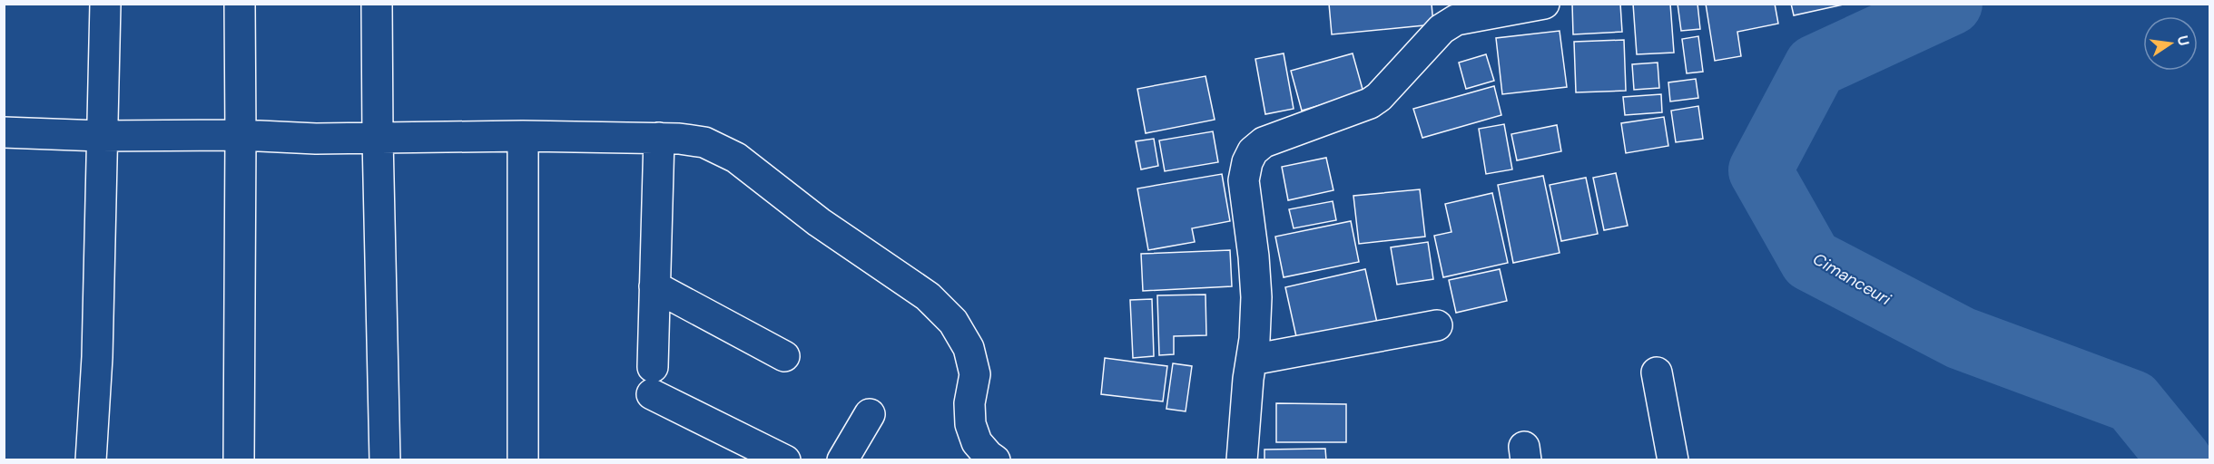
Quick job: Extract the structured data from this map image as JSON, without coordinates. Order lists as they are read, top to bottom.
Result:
{
  "water": ["Cimanceuri"],
  "north": "right"
}
